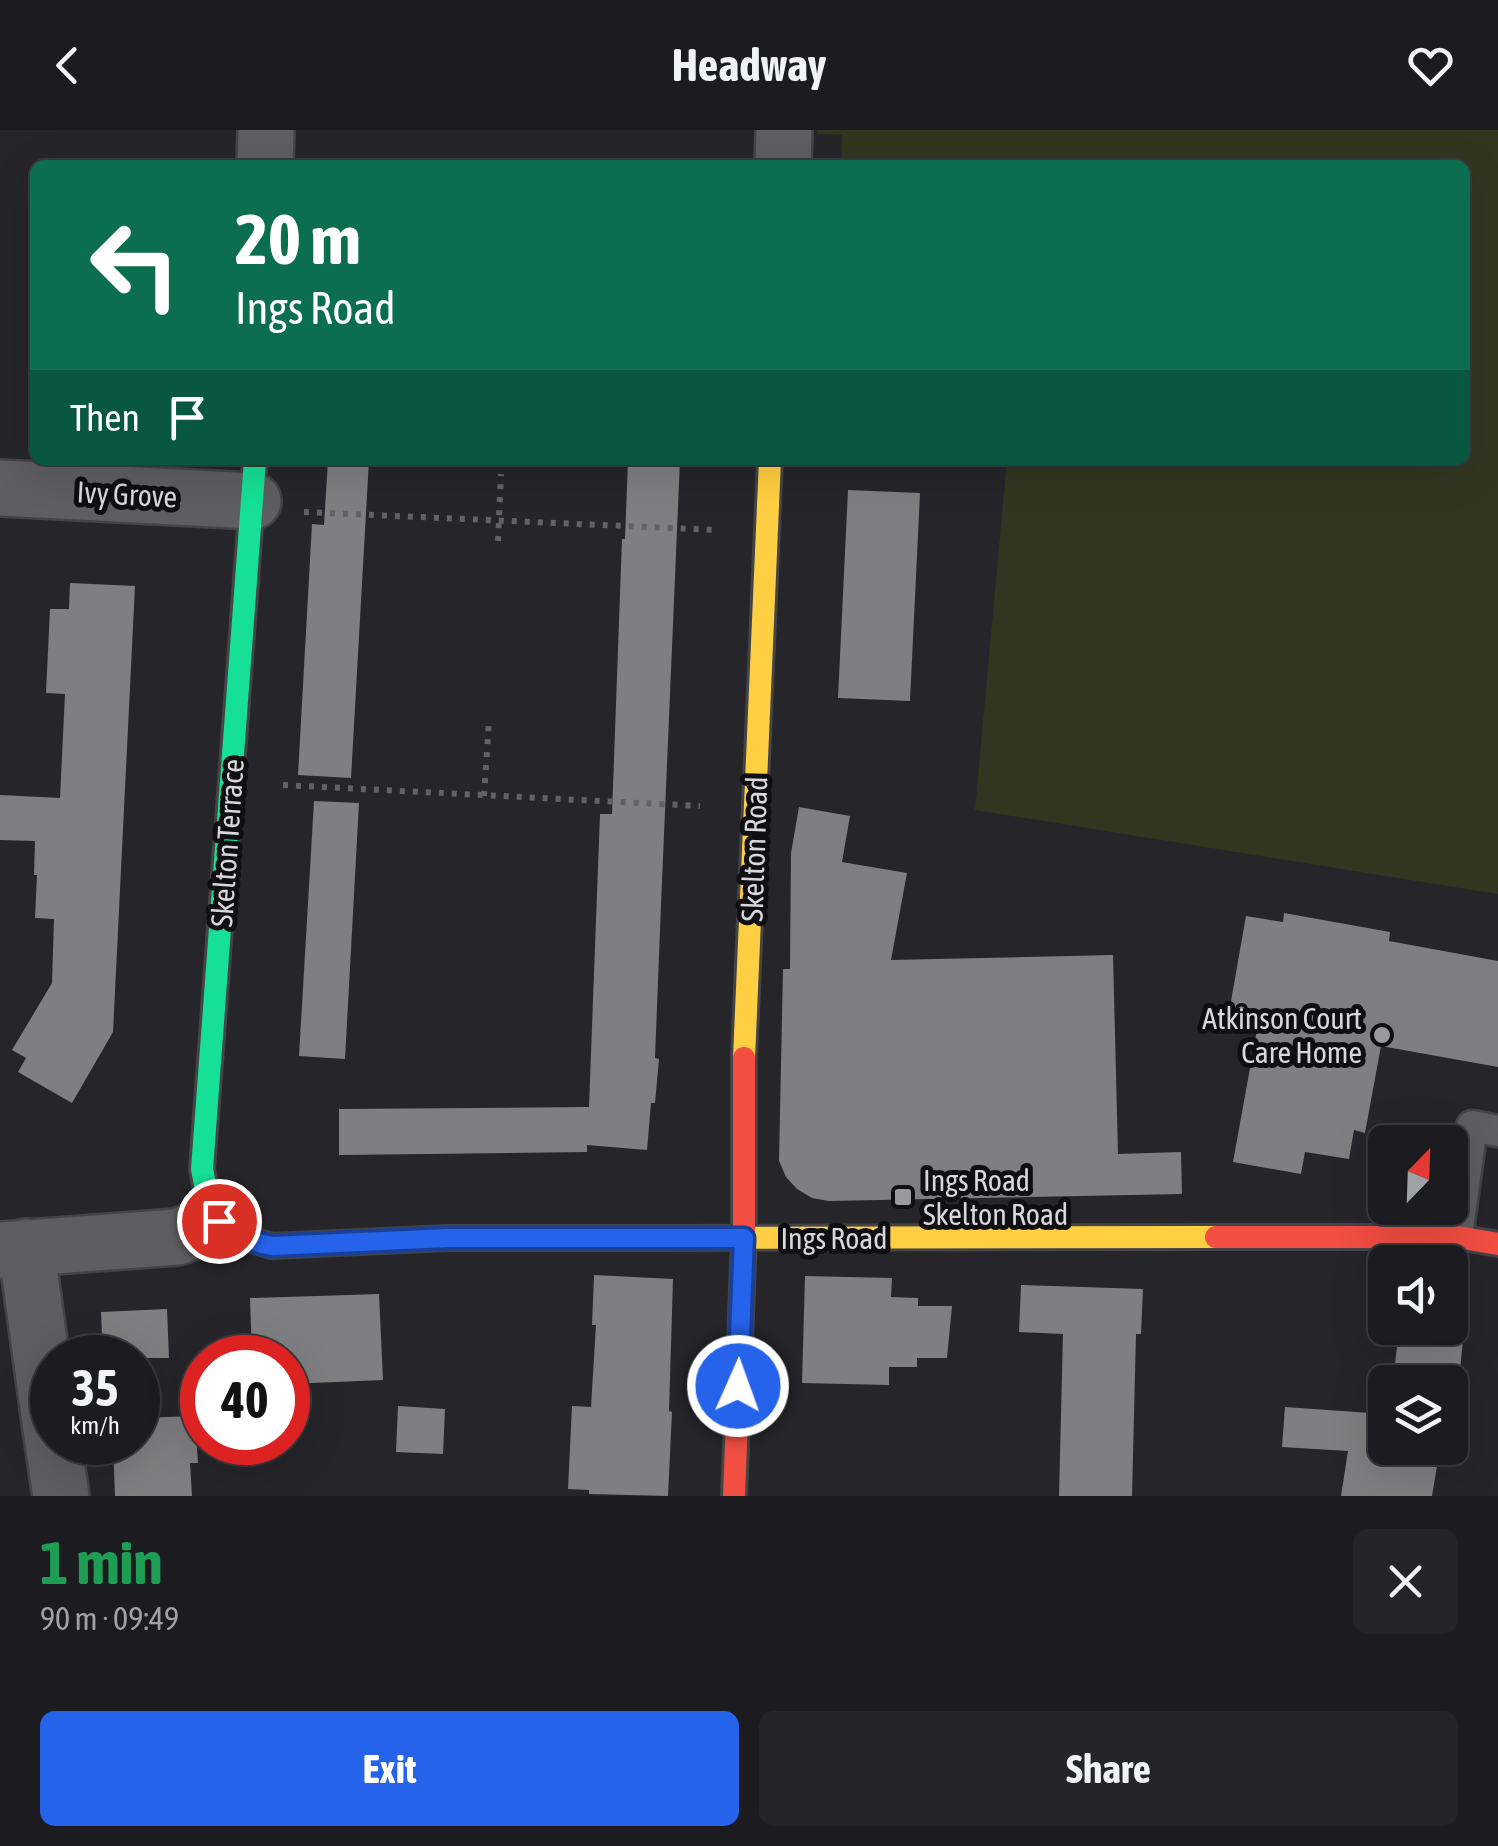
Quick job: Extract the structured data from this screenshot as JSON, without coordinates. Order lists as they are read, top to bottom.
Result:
{
  "streets": {
    "street": [
      "Ivy Grove",
      "Skelton Terrace",
      "Skelton Road",
      "Ings Road"
    ]
  },
  "crossings": [
    ["Ivy Grove", "Skelton Terrace"],
    ["Skelton Terrace", "Ings Road"],
    ["Skelton Road", "Ings Road"]
  ],
  "places": {
    "other": ["Atkinson Court Care Home"],
    "transit": ["Ings Road Skelton Road"]
  },
  "north": "top right",
  "page": {
    "header": "Headway",
    "turn": ["20 m", "Ings Road"],
    "then": "Then",
    "speed": "35 km/h",
    "limit": "40",
    "heading": ["1 min", "90 m · 09:49"],
    "buttons": ["Exit", "Share"]
  }
}
